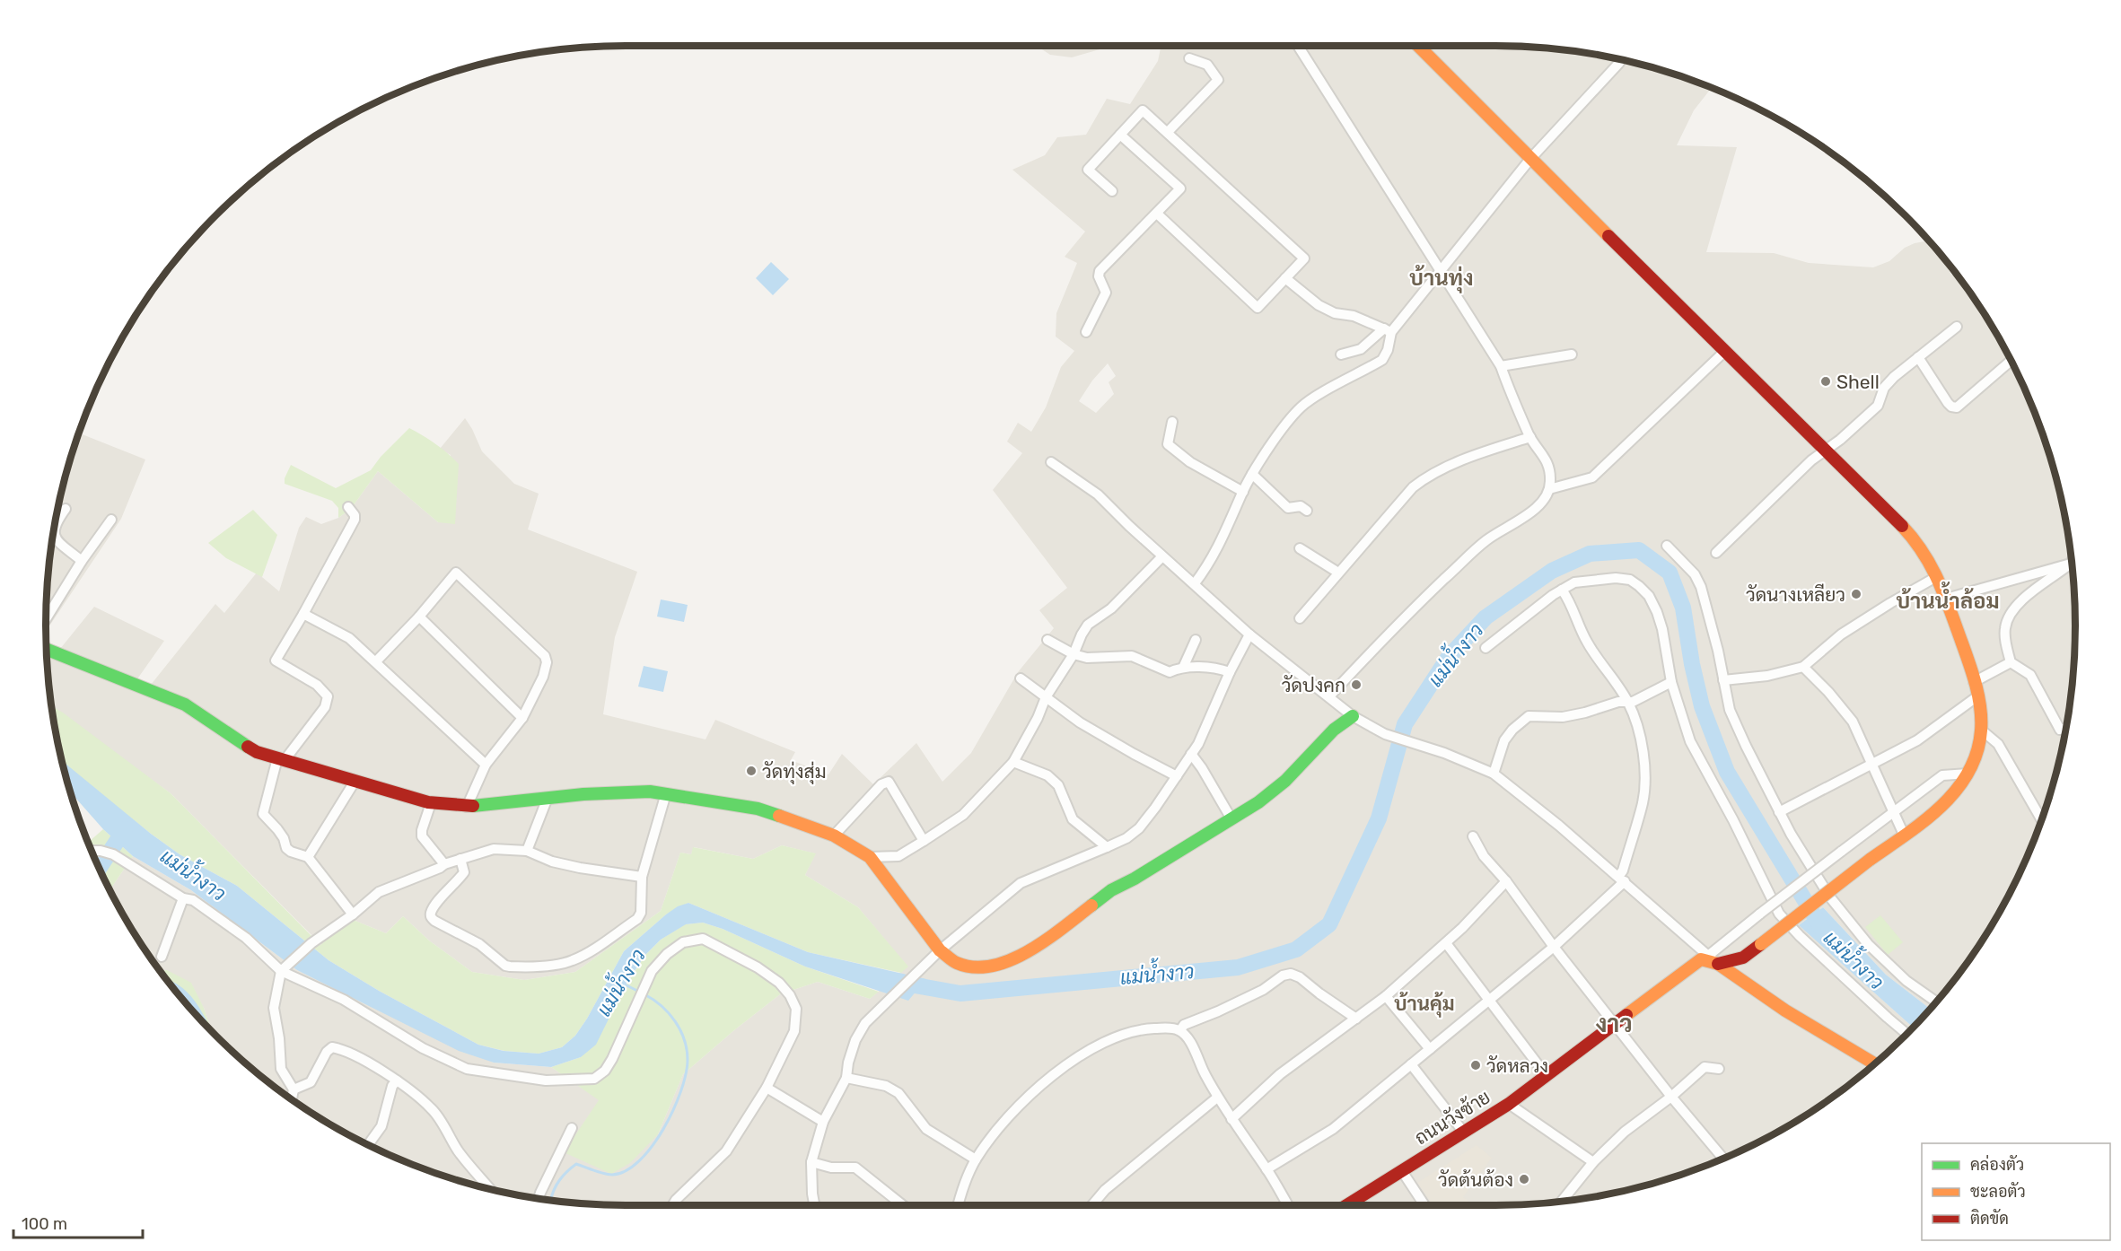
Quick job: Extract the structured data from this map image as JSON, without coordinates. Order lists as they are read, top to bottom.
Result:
{
  "streets": {
    "main road": ["ถนนวังซ้าย"]
  },
  "districts": [
    "บ้านทุ่ง",
    "บ้านน้ำล้อม",
    "บ้านคุ้ม",
    "งาว"
  ],
  "water": ["แม่น้ำงาว"],
  "places": [
    "Shell",
    "วัดนางเหลียว",
    "วัดปงคก",
    "วัดทุ่งสุ่ม",
    "วัดหลวง",
    "วัดต้นต้อง"
  ],
  "legend": ["คล่องตัว", "ชะลอตัว", "ติดขัด"],
  "scale_bar": "100 m"
}
